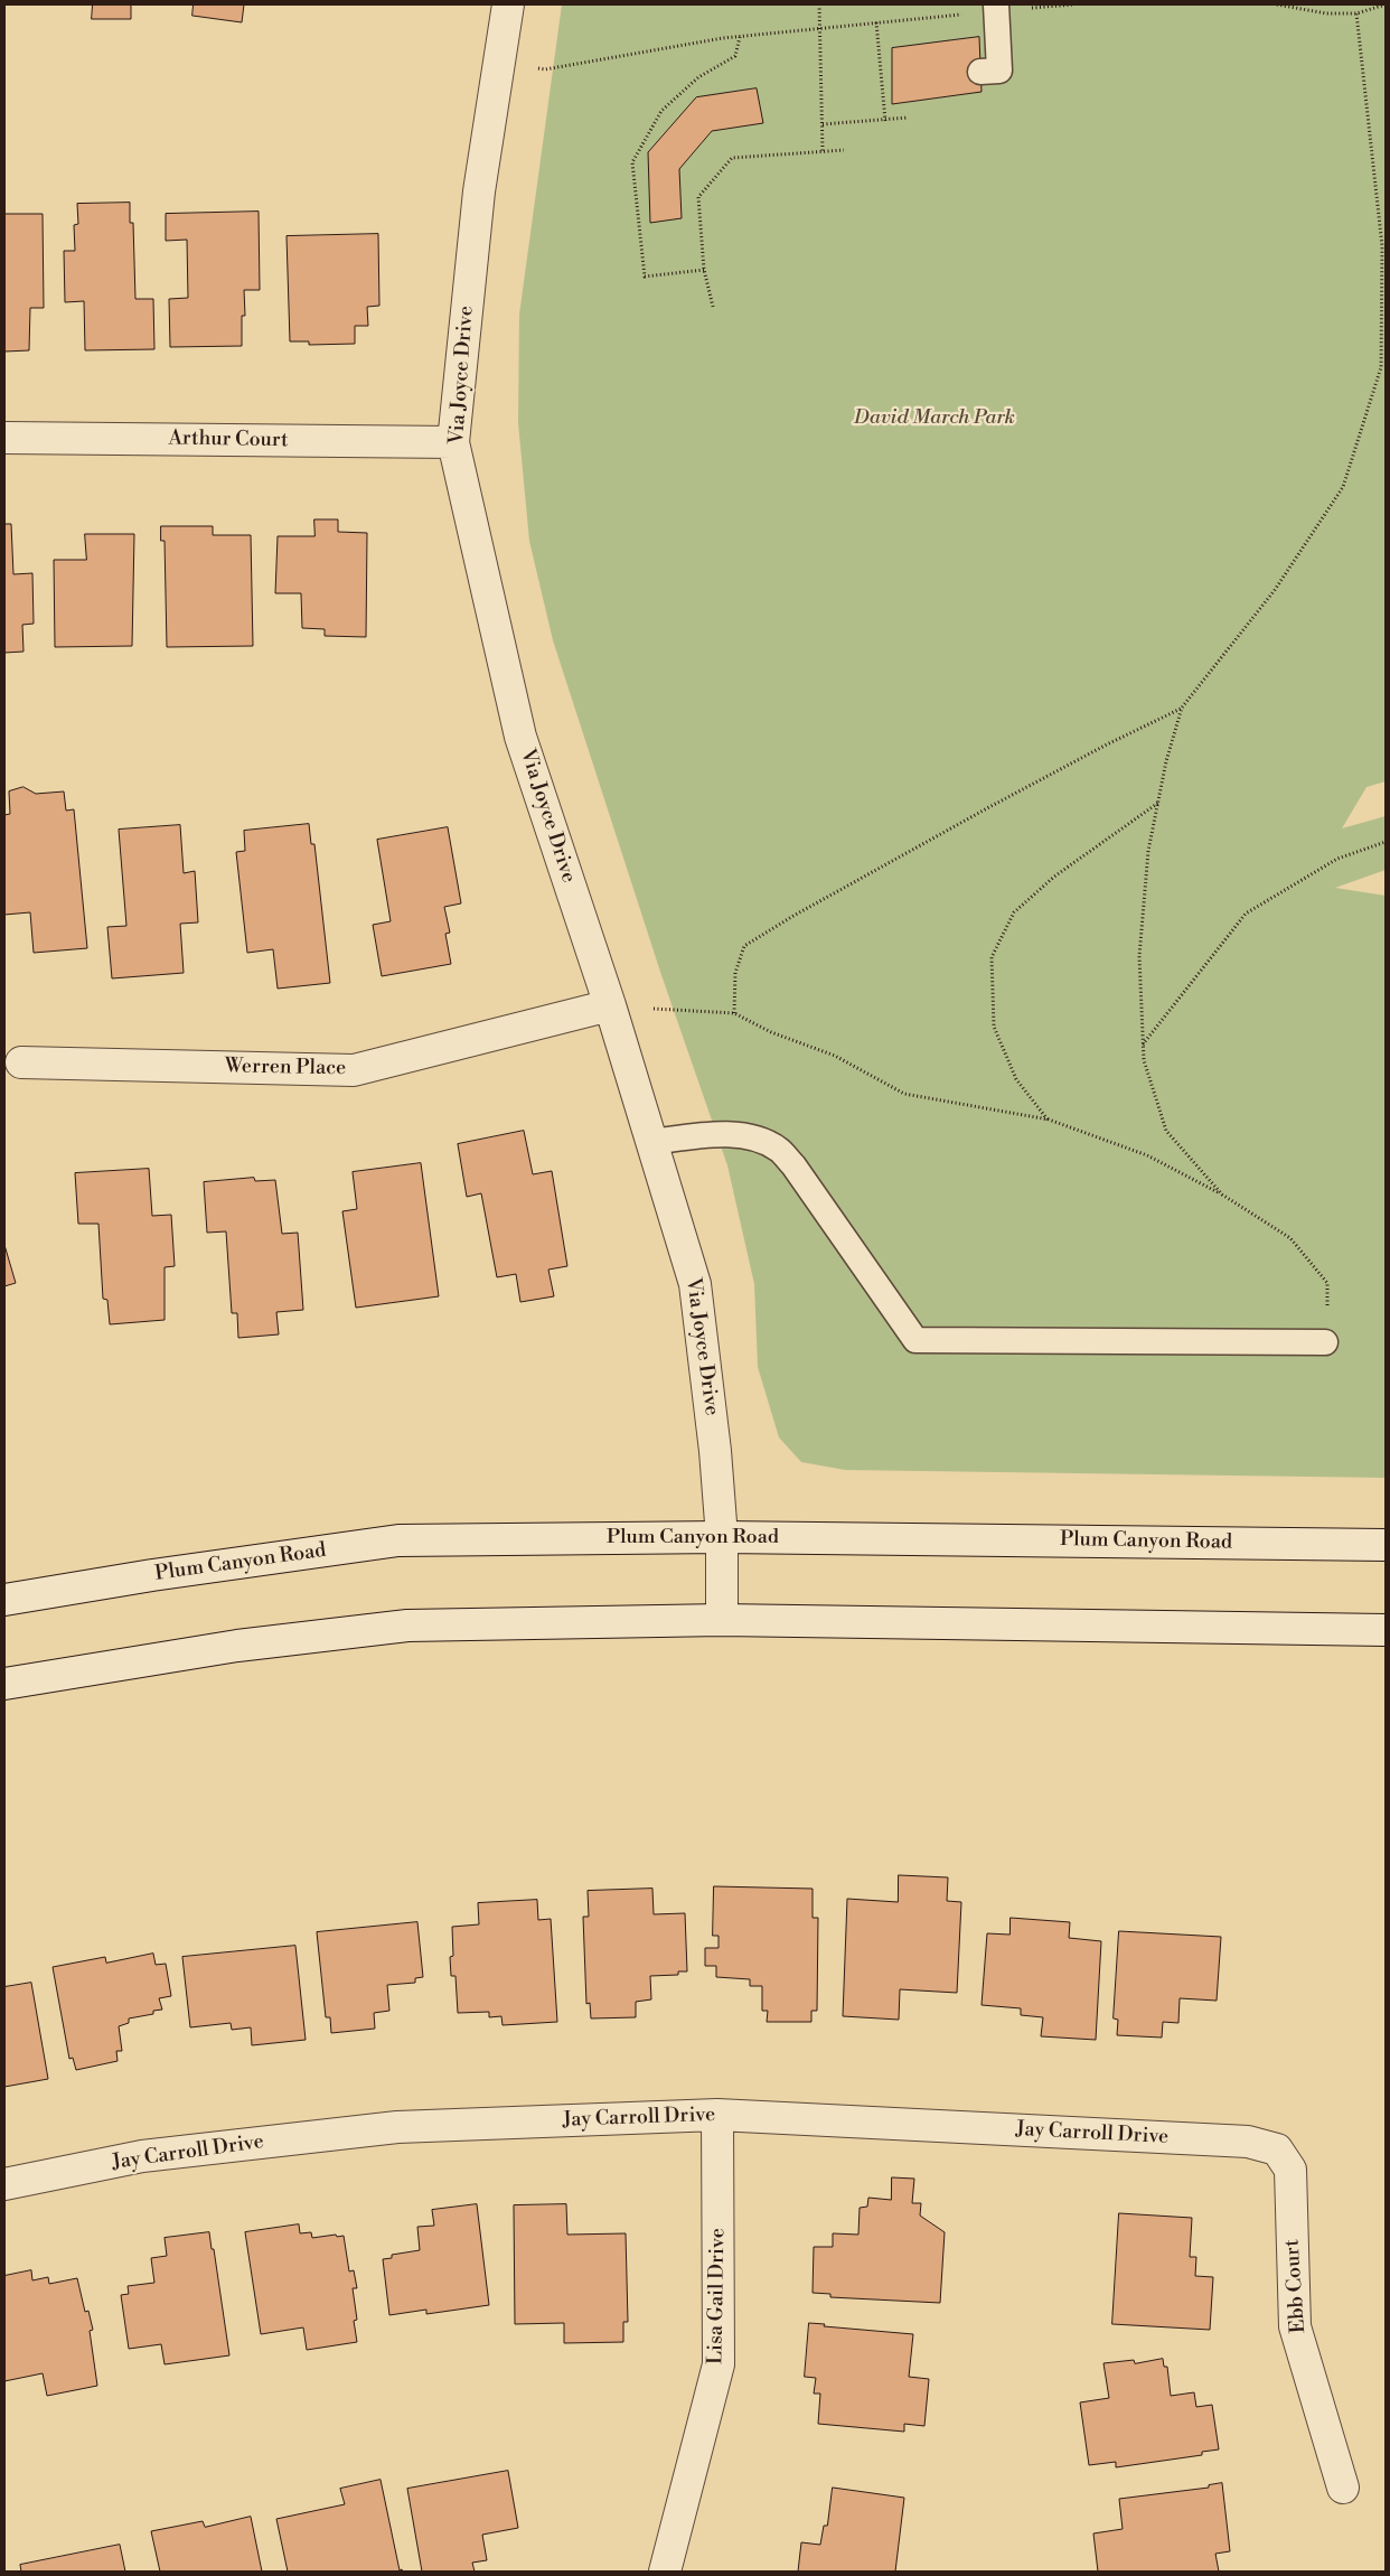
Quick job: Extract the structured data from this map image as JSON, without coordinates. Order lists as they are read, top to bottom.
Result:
{
  "streets": {
    "street": [
      "Via Joyce Drive",
      "Arthur Court",
      "Werren Place",
      "Plum Canyon Road",
      "Jay Carroll Drive",
      "Ebb Court",
      "Lisa Gail Drive"
    ]
  },
  "crossings": [
    ["Via Joyce Drive", "Arthur Court"],
    ["Via Joyce Drive", "Werren Place"],
    ["Via Joyce Drive", "Plum Canyon Road"],
    ["Jay Carroll Drive", "Ebb Court"],
    ["Jay Carroll Drive", "Lisa Gail Drive"]
  ],
  "parks": ["David March Park"]
}
